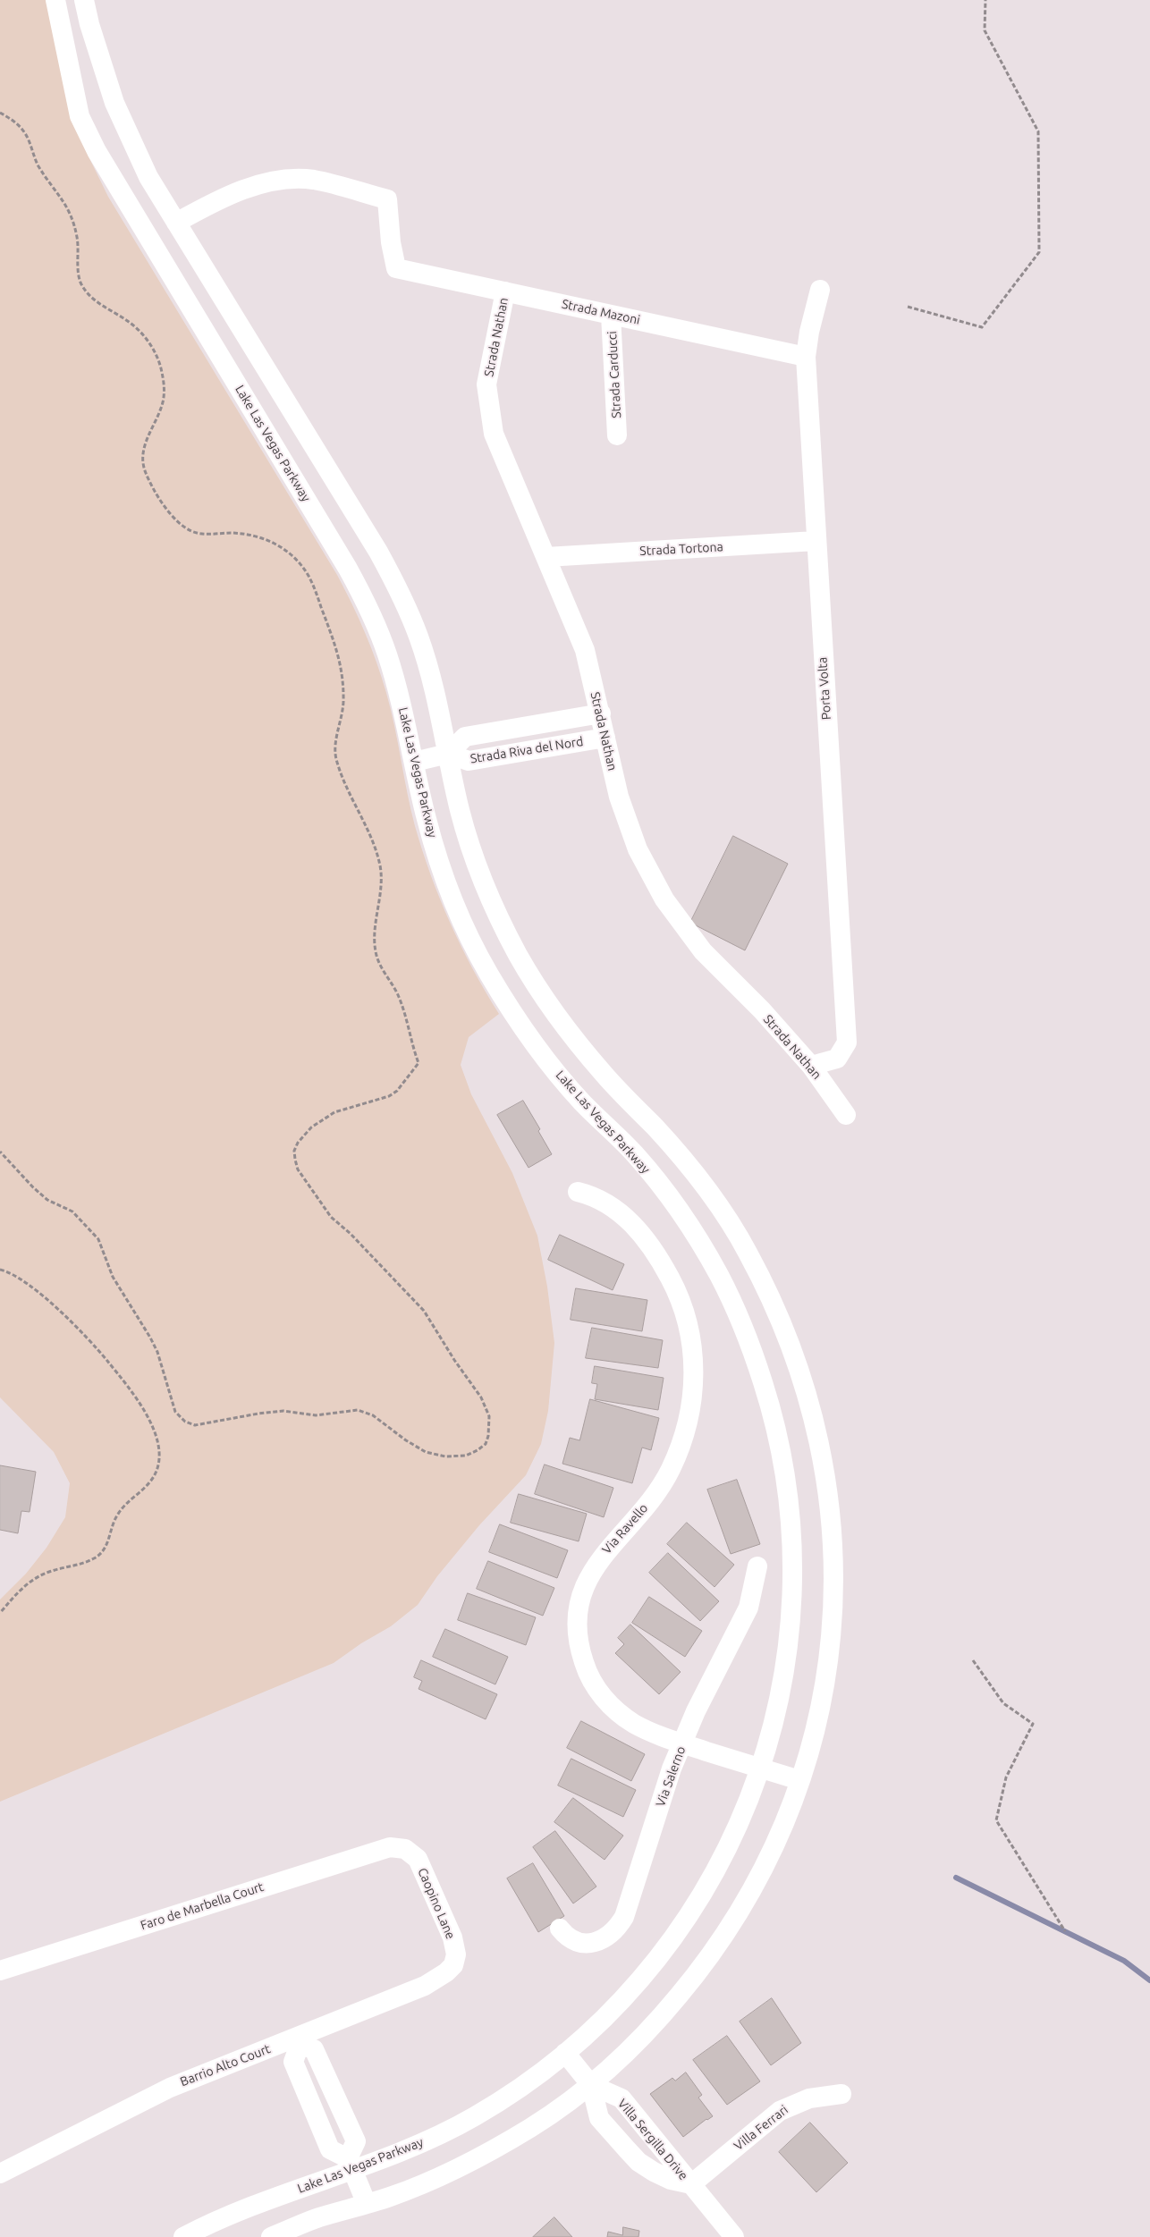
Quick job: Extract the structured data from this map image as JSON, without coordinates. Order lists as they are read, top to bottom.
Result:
{
  "streets": {
    "street": [
      "Strada Mazoni",
      "Strada Nathan",
      "Strada Carducci",
      "Lake Las Vegas Parkway",
      "Strada Tortona",
      "Porta Volta",
      "Strada Riva del Nord",
      "Via Ravello",
      "Via Salerno",
      "Caopino Lane",
      "Faro de Marbella Court",
      "Barrio Alto Court",
      "Villa Ferrari",
      "Villa Sergilla Drive"
    ]
  },
  "crossings": [
    ["Strada Mazoni", "Strada Nathan"],
    ["Strada Mazoni", "Strada Carducci"],
    ["Strada Mazoni", "Porta Volta"],
    ["Strada Nathan", "Strada Tortona"],
    ["Strada Nathan", "Porta Volta"],
    ["Strada Nathan", "Strada Riva del Nord"],
    ["Lake Las Vegas Parkway", "Via Ravello"],
    ["Lake Las Vegas Parkway", "Villa Sergilla Drive"],
    ["Strada Tortona", "Porta Volta"],
    ["Via Ravello", "Via Salerno"],
    ["Caopino Lane", "Faro de Marbella Court"],
    ["Caopino Lane", "Barrio Alto Court"],
    ["Villa Ferrari", "Villa Sergilla Drive"]
  ]
}
